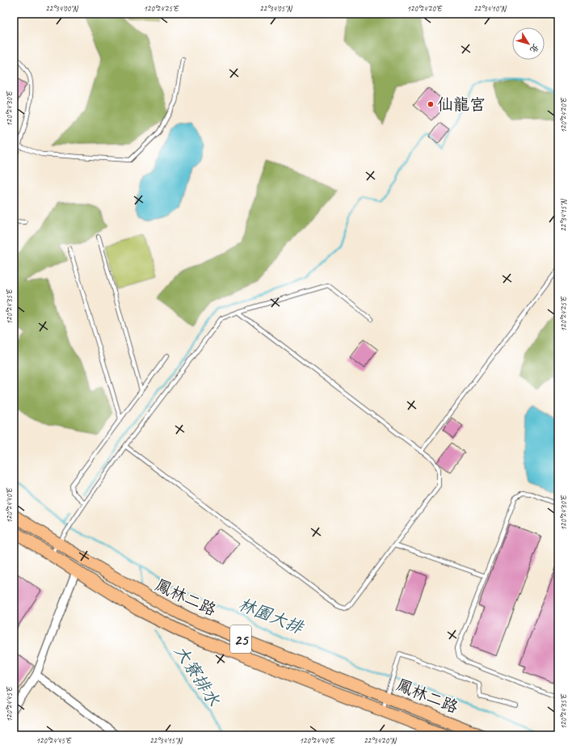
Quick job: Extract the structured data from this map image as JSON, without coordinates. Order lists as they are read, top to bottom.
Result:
{
  "streets": {
    "main road": ["鳳林二路", "25"]
  },
  "water": ["林園大排", "大寮排水"],
  "places": ["仙龍宮"],
  "north": "bottom right",
  "coordinates": [
    "22°34'00\"N",
    "120°24'25\"E",
    "22°34'05\"N",
    "120°24'20\"E",
    "22°34'10\"N",
    "120°24'30\"E",
    "22°34'15\"N",
    "120°24'35\"E",
    "120°24'40\"E",
    "120°24'45\"E",
    "22°34'20\"N"
  ]
}
